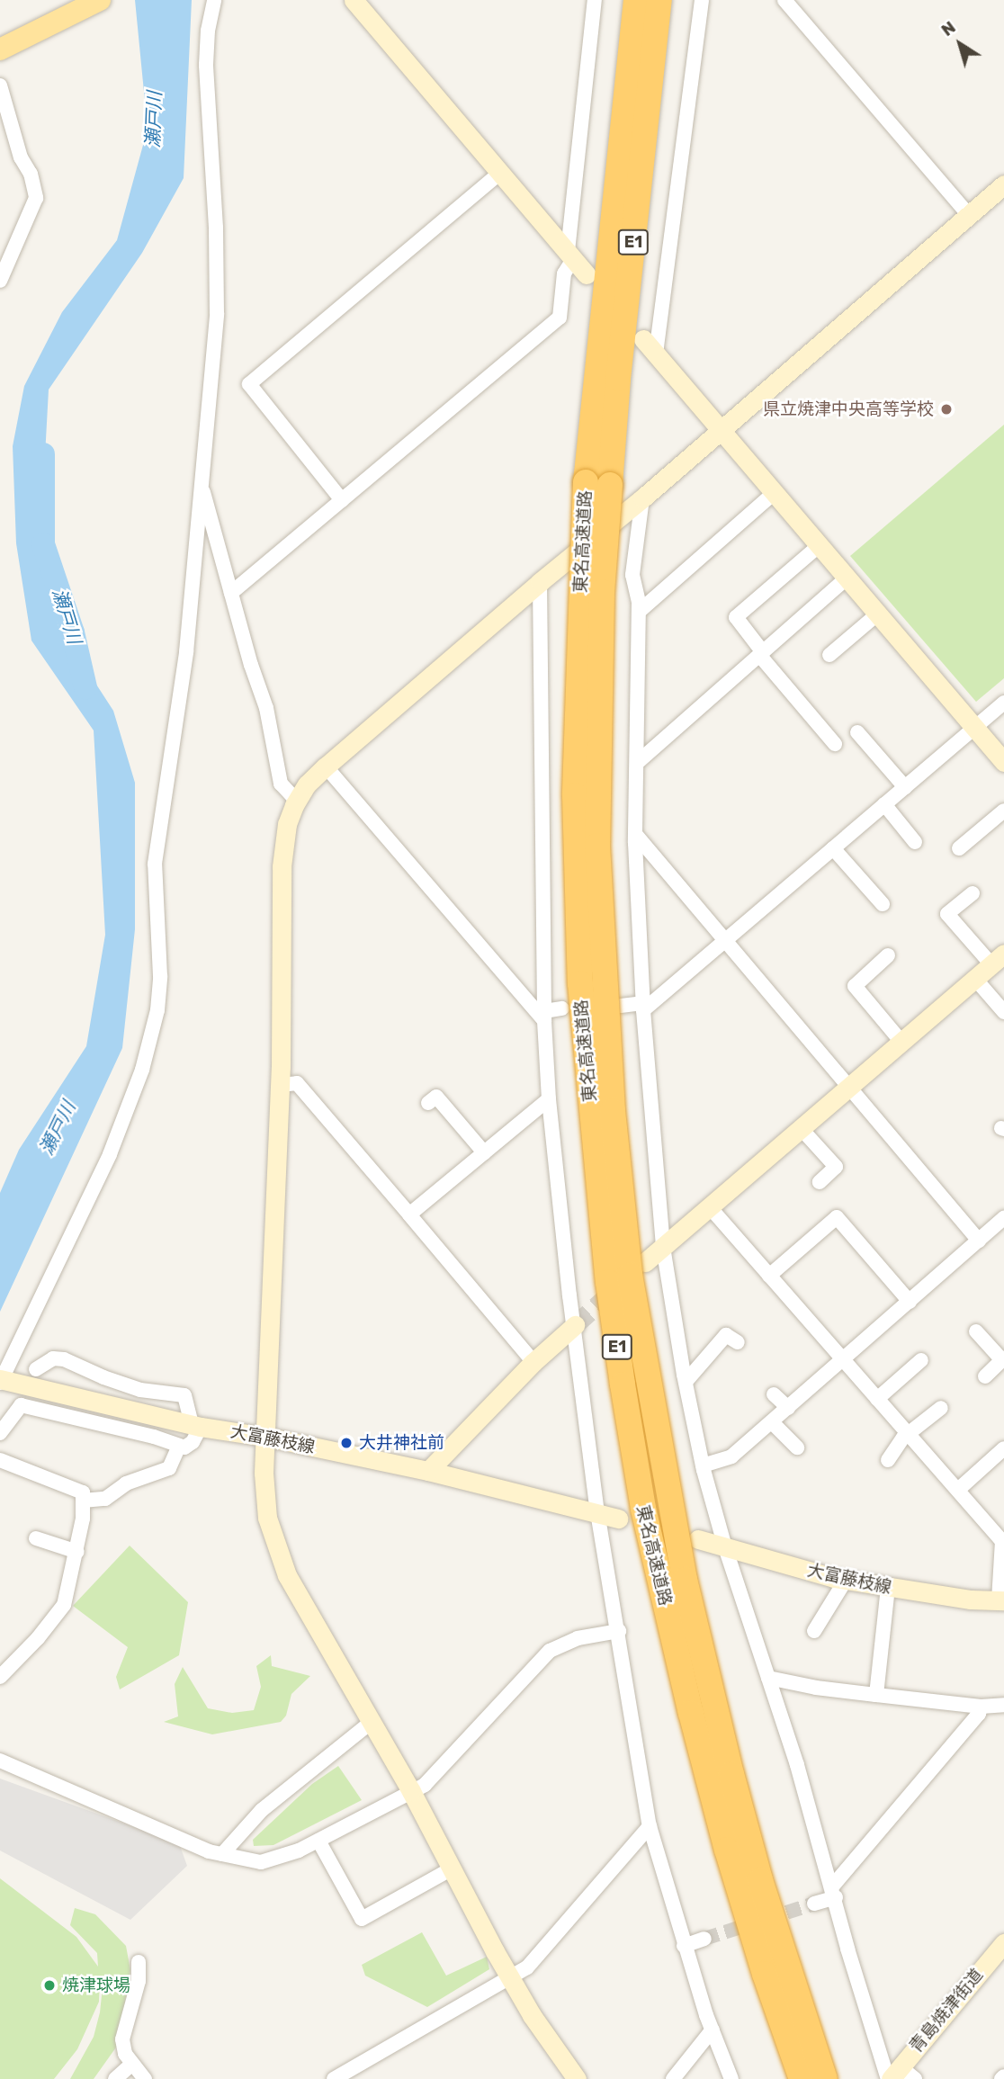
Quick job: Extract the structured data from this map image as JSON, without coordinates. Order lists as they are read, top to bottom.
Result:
{
  "streets": {
    "highway": ["E1", "東名高速道路"],
    "street": ["大富藤枝線", "青島焼津街道"]
  },
  "water": ["瀬戸川"],
  "places": ["県立焼津中央高等学校", "大井神社前", "焼津球場"],
  "north": "top left"
}
